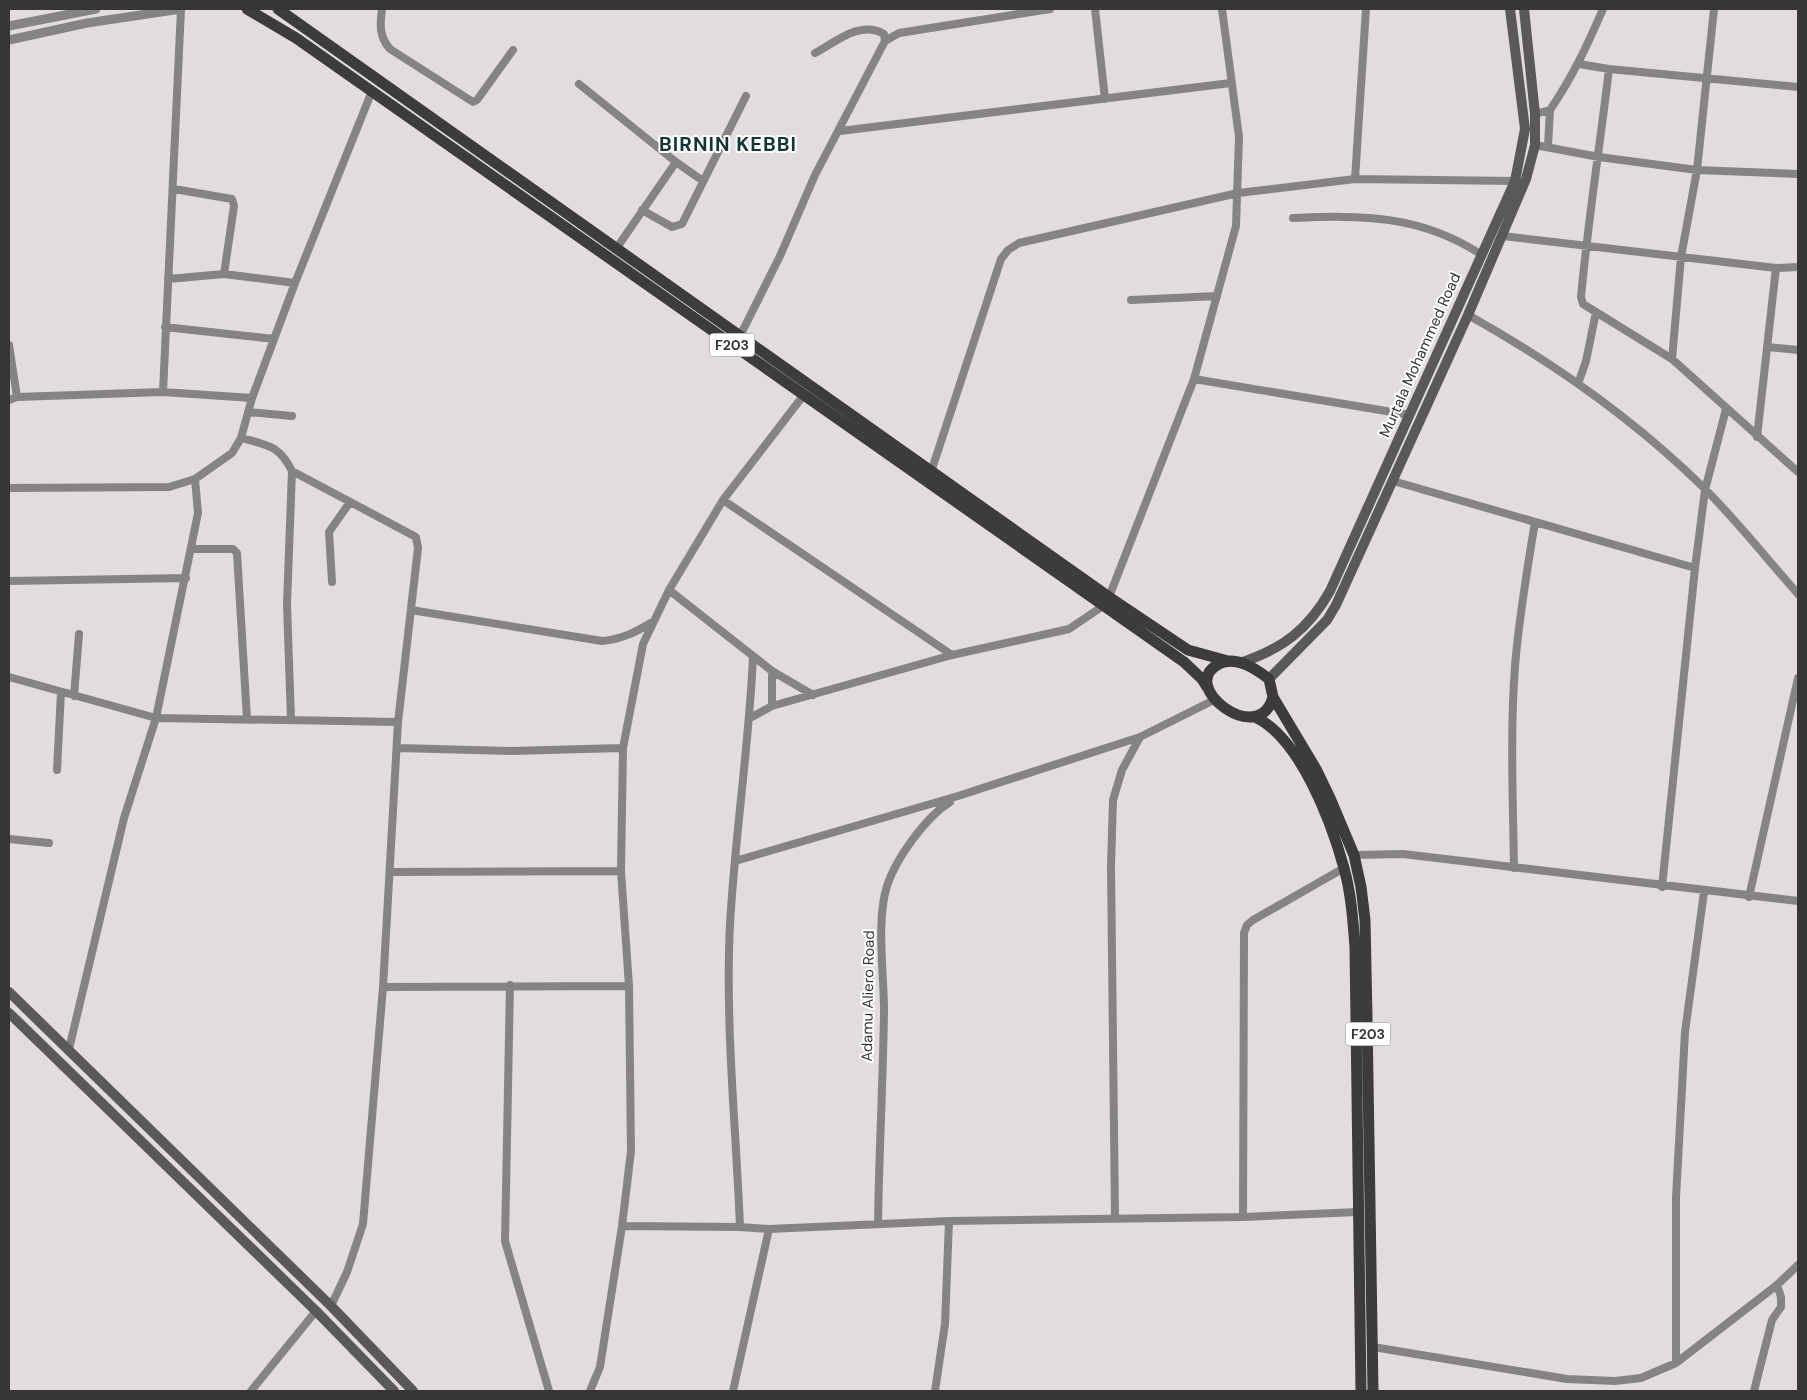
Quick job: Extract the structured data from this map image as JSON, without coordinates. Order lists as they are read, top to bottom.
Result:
{
  "streets": {
    "main road": ["F203", "Murtala Mohammed Road"],
    "street": ["Adamu Aliero Road"]
  },
  "crossings": [
    ["F203", "Murtala Mohammed Road"]
  ],
  "districts": ["BIRNIN KEBBI"]
}
